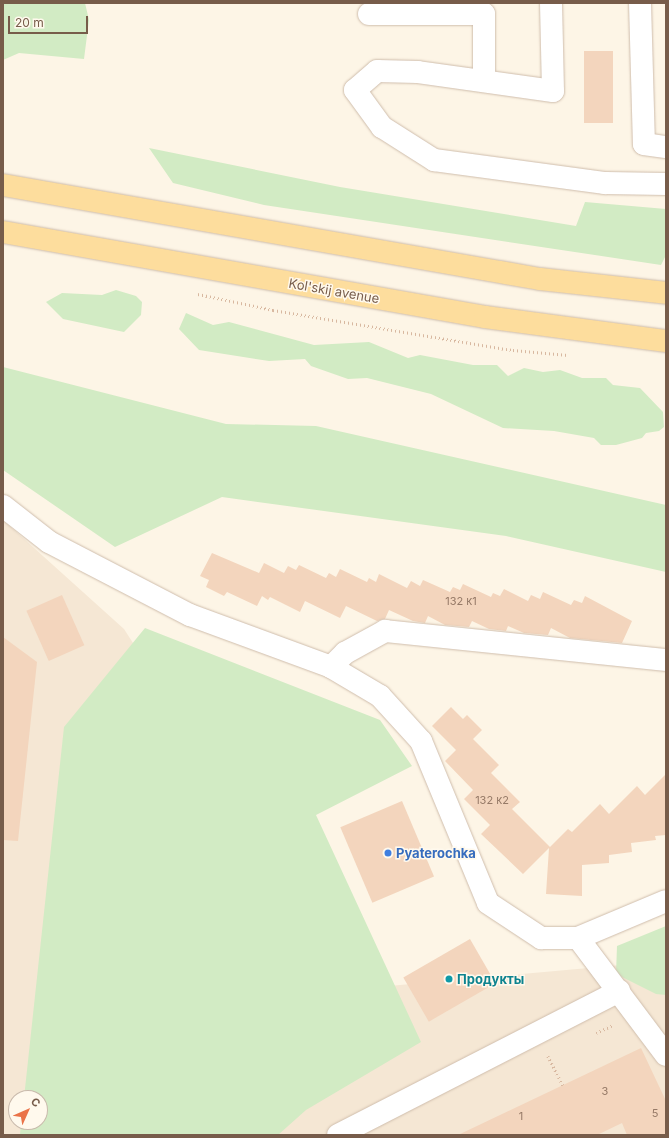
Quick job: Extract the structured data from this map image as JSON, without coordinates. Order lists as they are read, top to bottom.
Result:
{
  "streets": {
    "main road": ["Kol'skij avenue"]
  },
  "places": ["Pyaterochka", "Продукты"],
  "house_numbers": [
    "132 к1",
    "132 к2",
    "3",
    "5",
    "1"
  ],
  "scale_bar": "20 m",
  "north": "top right"
}
